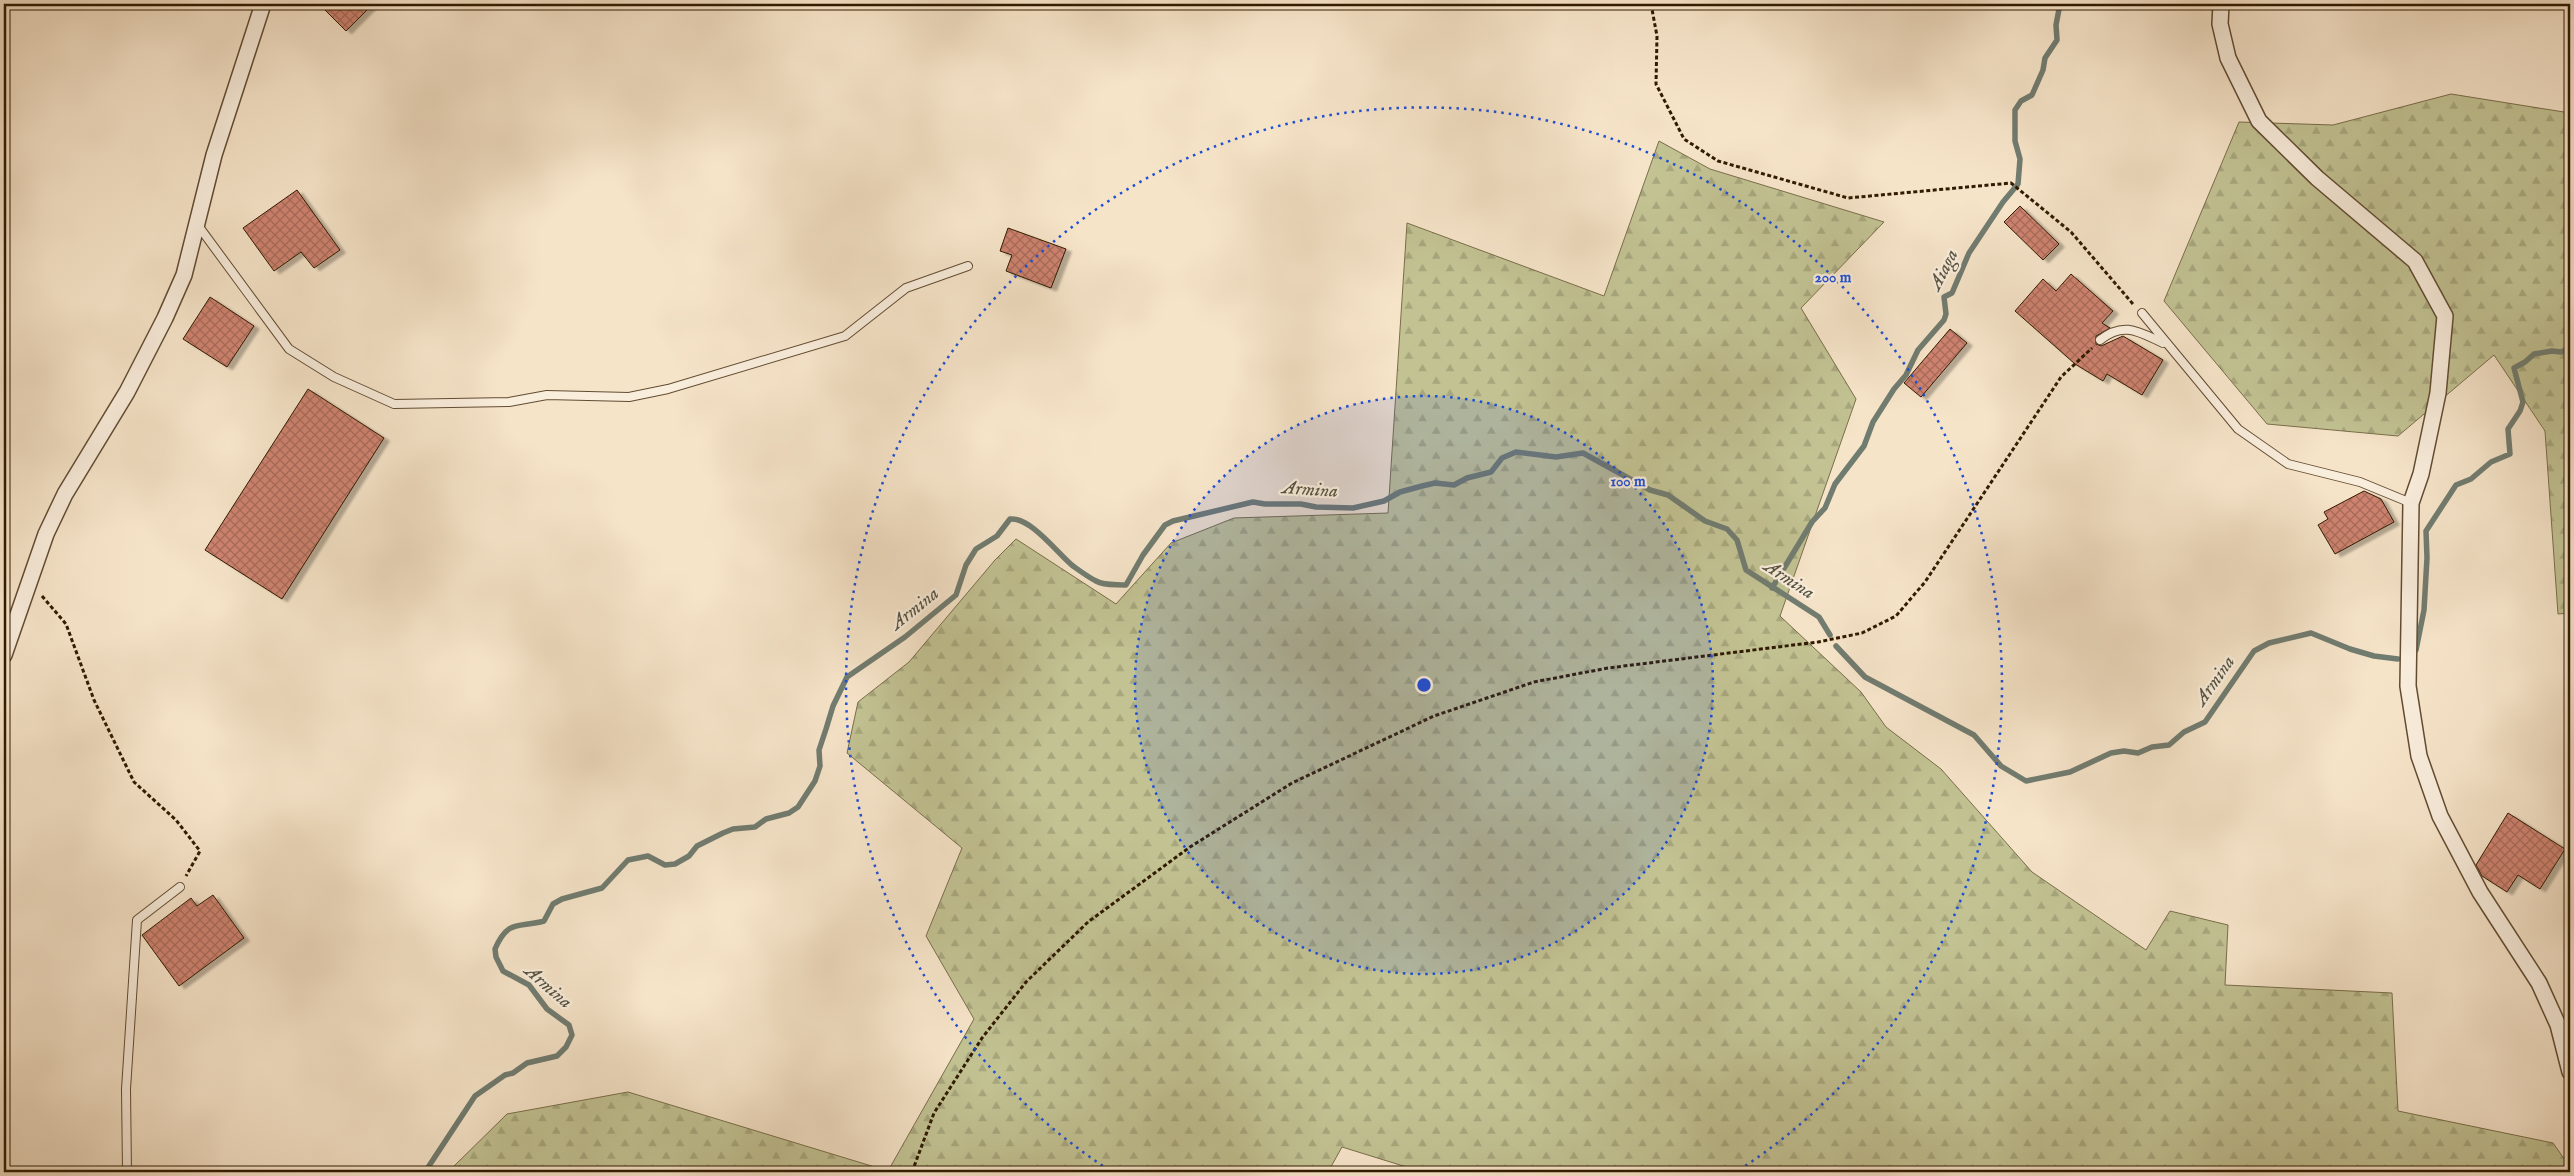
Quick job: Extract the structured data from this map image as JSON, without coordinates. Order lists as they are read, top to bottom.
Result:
{
  "water": ["Aiaga", "Armina"],
  "rings": ["200 m", "100 m"]
}
